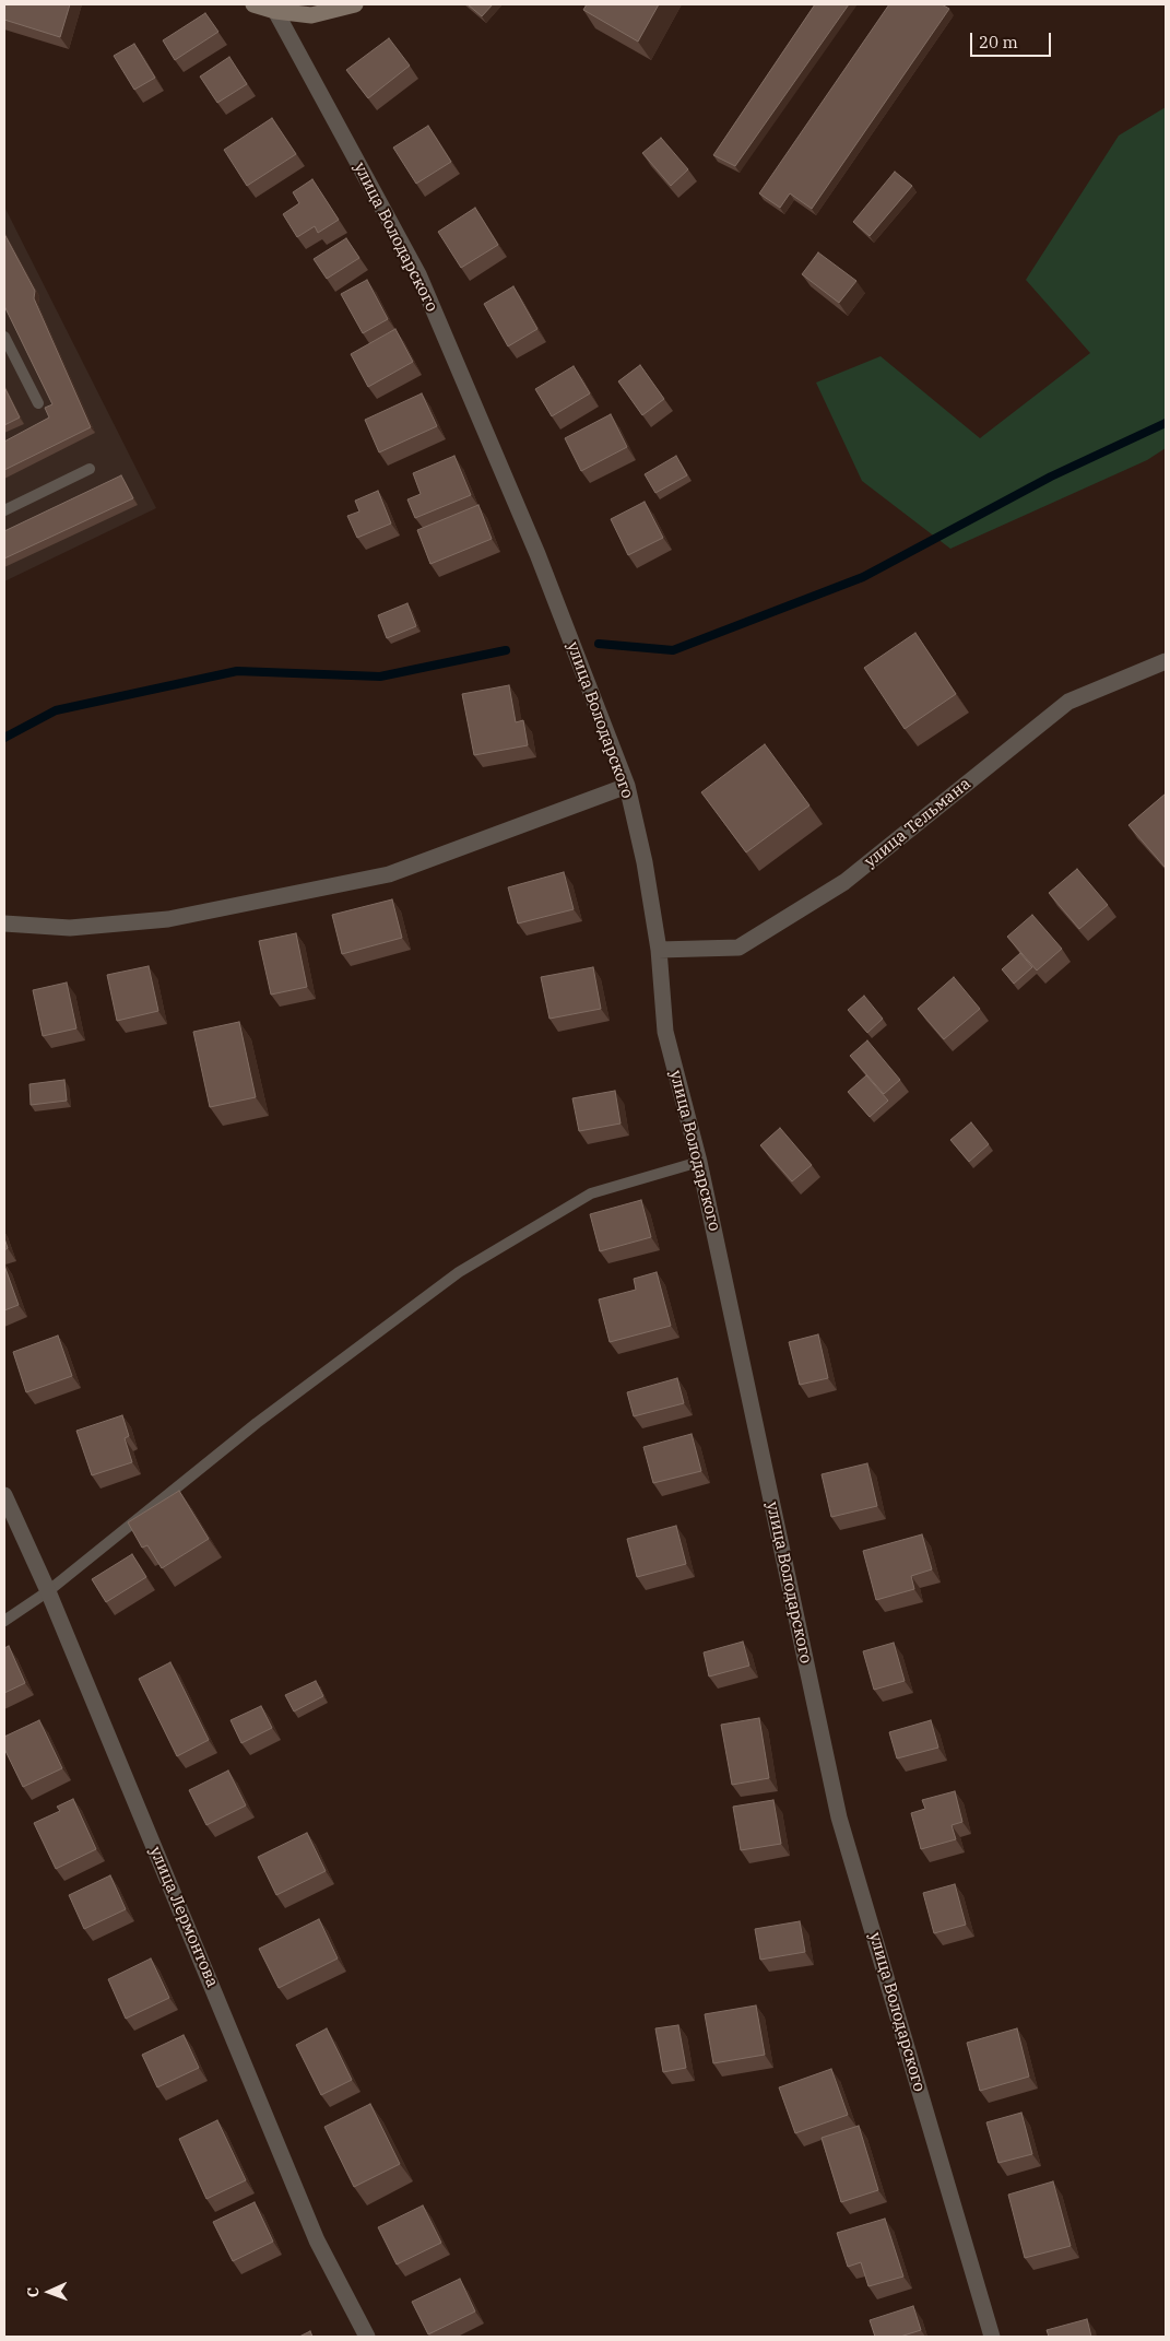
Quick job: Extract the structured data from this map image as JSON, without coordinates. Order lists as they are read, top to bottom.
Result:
{
  "streets": {
    "street": ["улица Володарского", "улица Тельмана", "улица Лермонтова"]
  },
  "crossings": [
    ["улица Володарского", "улица Тельмана"]
  ],
  "scale_bar": "20 m",
  "north": "left"
}
